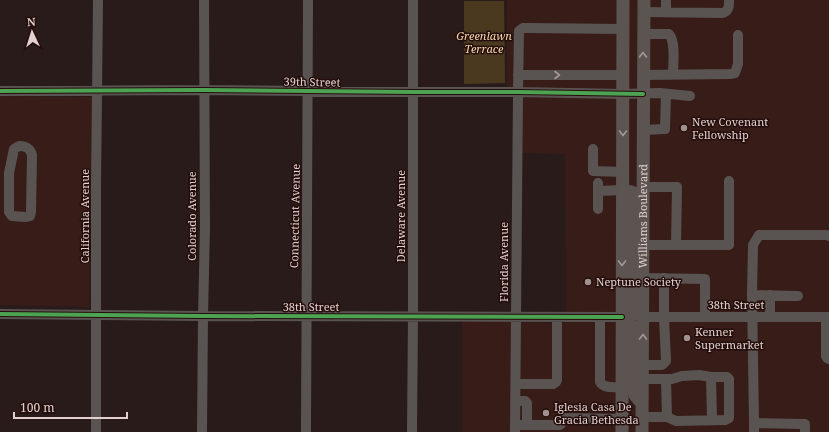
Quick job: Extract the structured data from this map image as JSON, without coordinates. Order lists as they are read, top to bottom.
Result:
{
  "streets": {
    "main road": ["Williams Boulevard"],
    "street": [
      "39th Street",
      "California Avenue",
      "Colorado Avenue",
      "Connecticut Avenue",
      "Delaware Avenue",
      "Florida Avenue",
      "38th Street"
    ]
  },
  "crossings": [
    ["39th Street", "California Avenue"],
    ["39th Street", "Colorado Avenue"],
    ["39th Street", "Connecticut Avenue"],
    ["39th Street", "Delaware Avenue"],
    ["39th Street", "Williams Boulevard"],
    ["39th Street", "Florida Avenue"],
    ["California Avenue", "38th Street"],
    ["Colorado Avenue", "38th Street"],
    ["Connecticut Avenue", "38th Street"],
    ["Delaware Avenue", "38th Street"],
    ["Williams Boulevard", "Florida Avenue"],
    ["Williams Boulevard", "38th Street"],
    ["Florida Avenue", "38th Street"]
  ],
  "parks": ["Greenlawn Terrace"],
  "places": [
    "New Covenant Fellowship",
    "Neptune Society",
    "Kenner Supermarket",
    "Iglesia Casa De Gracia Bethesda"
  ],
  "scale_bar": "100 m",
  "north": "top"
}
